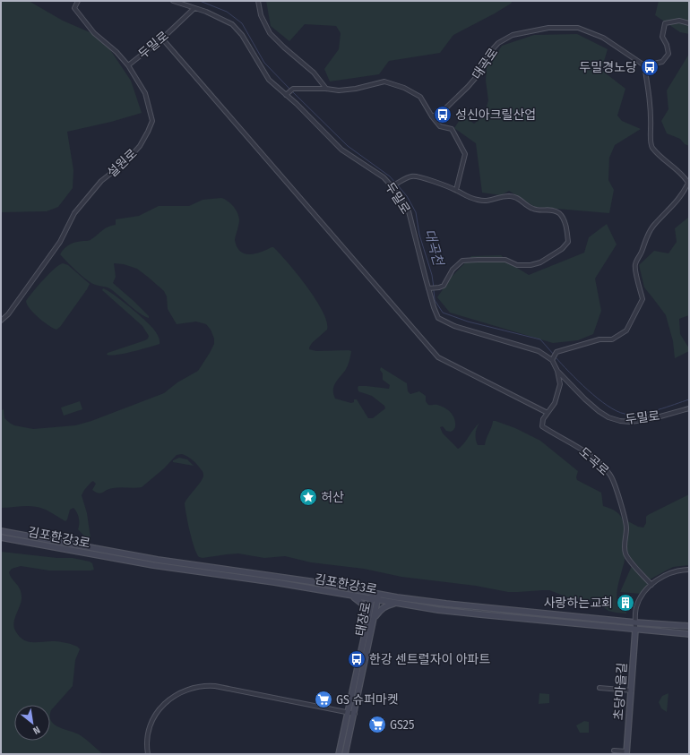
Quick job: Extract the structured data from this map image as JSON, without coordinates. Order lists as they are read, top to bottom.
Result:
{
  "streets": {
    "street": [
      "두밀로",
      "대곡로",
      "설원로",
      "도곡로",
      "김포한강3로",
      "태장로",
      "초당마을길"
    ]
  },
  "crossings": [
    ["두밀로", "설원로"],
    ["김포한강3로", "태장로"],
    ["김포한강3로", "초당마을길"]
  ],
  "water": ["대곡천"],
  "places": {
    "bus stop": ["두밀경노당", "성신아크릴산업", "한강 센트럴자이 아파트"],
    "place": ["허산"],
    "building": ["사랑하는교회"],
    "supermarket": ["GS 슈퍼마켓", "GS25"]
  },
  "north": "bottom right"
}
